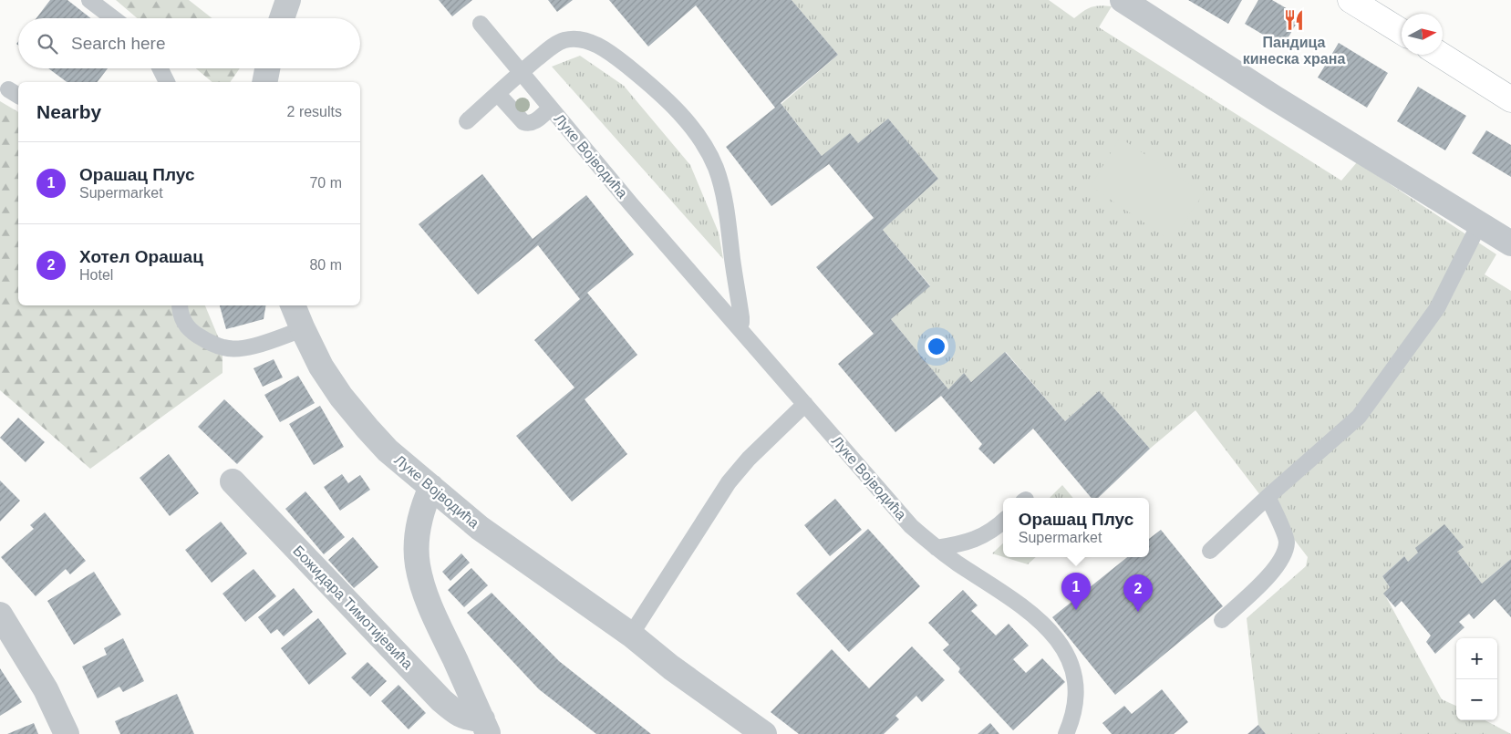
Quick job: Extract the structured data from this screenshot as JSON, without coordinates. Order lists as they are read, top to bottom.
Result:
{
  "streets": {
    "street": ["Луке Војводића", "Божидара Тимотијевића"]
  },
  "crossings": [
    ["Луке Војводића", "Божидара Тимотијевића"]
  ],
  "places": {
    "restaurant": ["Пандица кинеска храна"]
  },
  "north": "right",
  "page": {
    "search": "Search here",
    "heading": ["Nearby", "2 results"],
    "list": [
      {
        "mark": "1",
        "name": "Орашац Плус",
        "note": "Supermarket",
        "value": "70 m"
      },
      {
        "mark": "2",
        "name": "Хотел Орашац",
        "note": "Hotel",
        "value": "80 m"
      }
    ],
    "popup": ["Орашац Плус", "Supermarket"],
    "pins": ["1", "2"],
    "map_buttons": ["+", "−"]
  }
}
